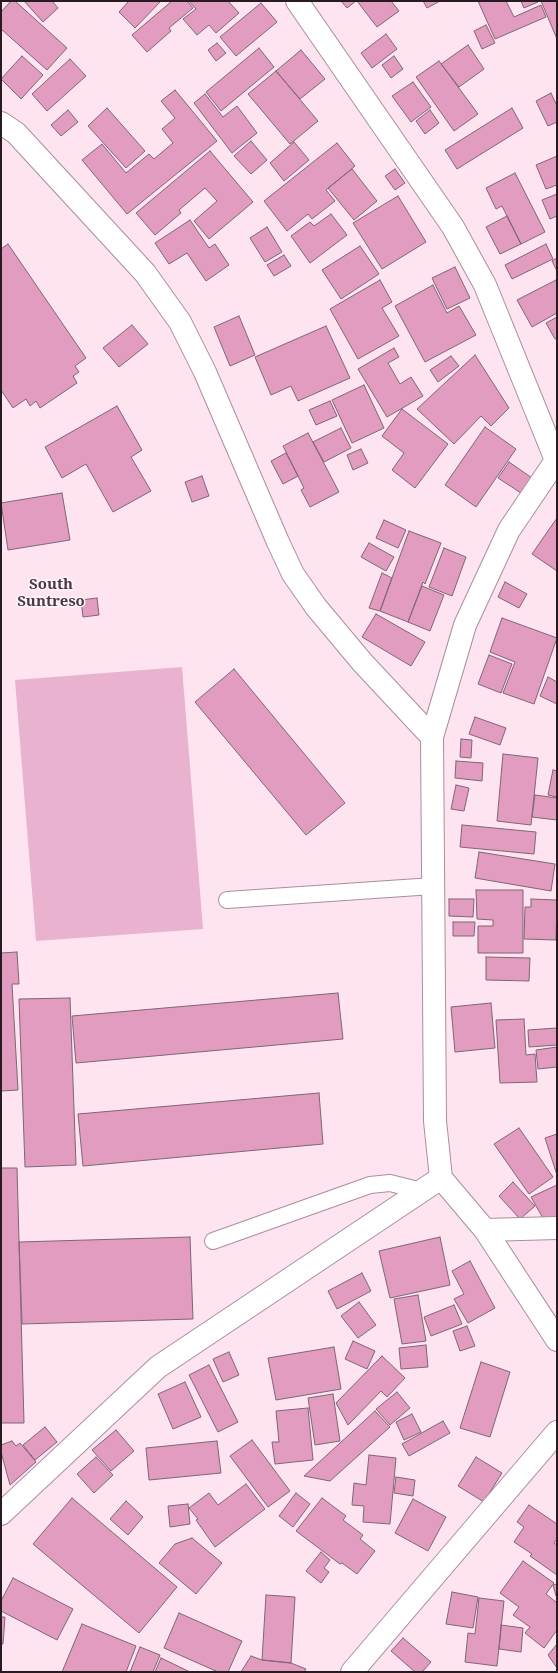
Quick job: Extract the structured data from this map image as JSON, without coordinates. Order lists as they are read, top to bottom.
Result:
{
  "districts": ["South Suntreso"]
}
